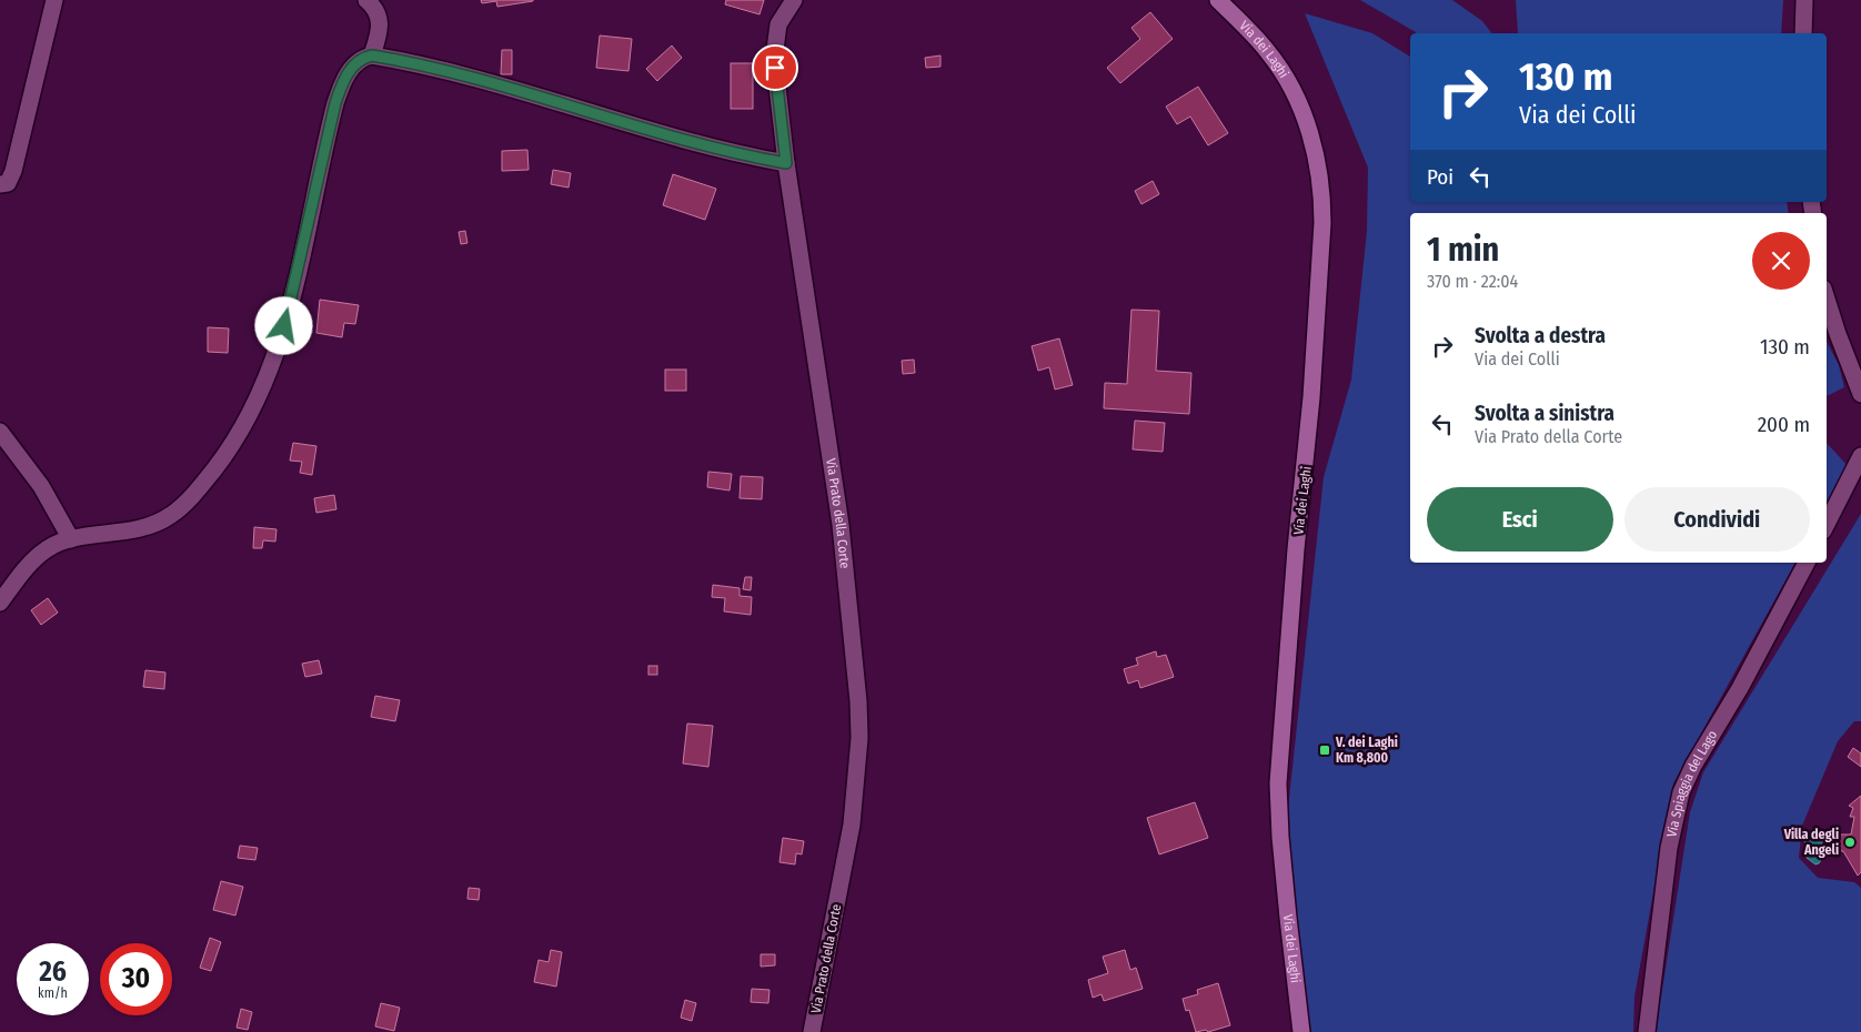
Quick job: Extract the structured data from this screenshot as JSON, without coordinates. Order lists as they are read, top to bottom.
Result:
{
  "streets": {
    "main road": ["Via dei Laghi"],
    "street": ["Via Prato della Corte", "Via Spiaggia del Lago"]
  },
  "places": {
    "transit": ["V. dei Laghi Km 8,800"],
    "other": ["Villa degli Angeli"]
  },
  "page": {
    "turn": ["130 m", "Via dei Colli"],
    "then": "Poi",
    "heading": ["1 min", "370 m · 22:04"],
    "list": [
      {
        "name": "Svolta a destra",
        "note": "Via dei Colli",
        "value": "130 m"
      },
      {
        "name": "Svolta a sinistra",
        "note": "Via Prato della Corte",
        "value": "200 m"
      }
    ],
    "buttons": ["Esci", "Condividi"],
    "speed": "26 km/h",
    "limit": "30"
  }
}
